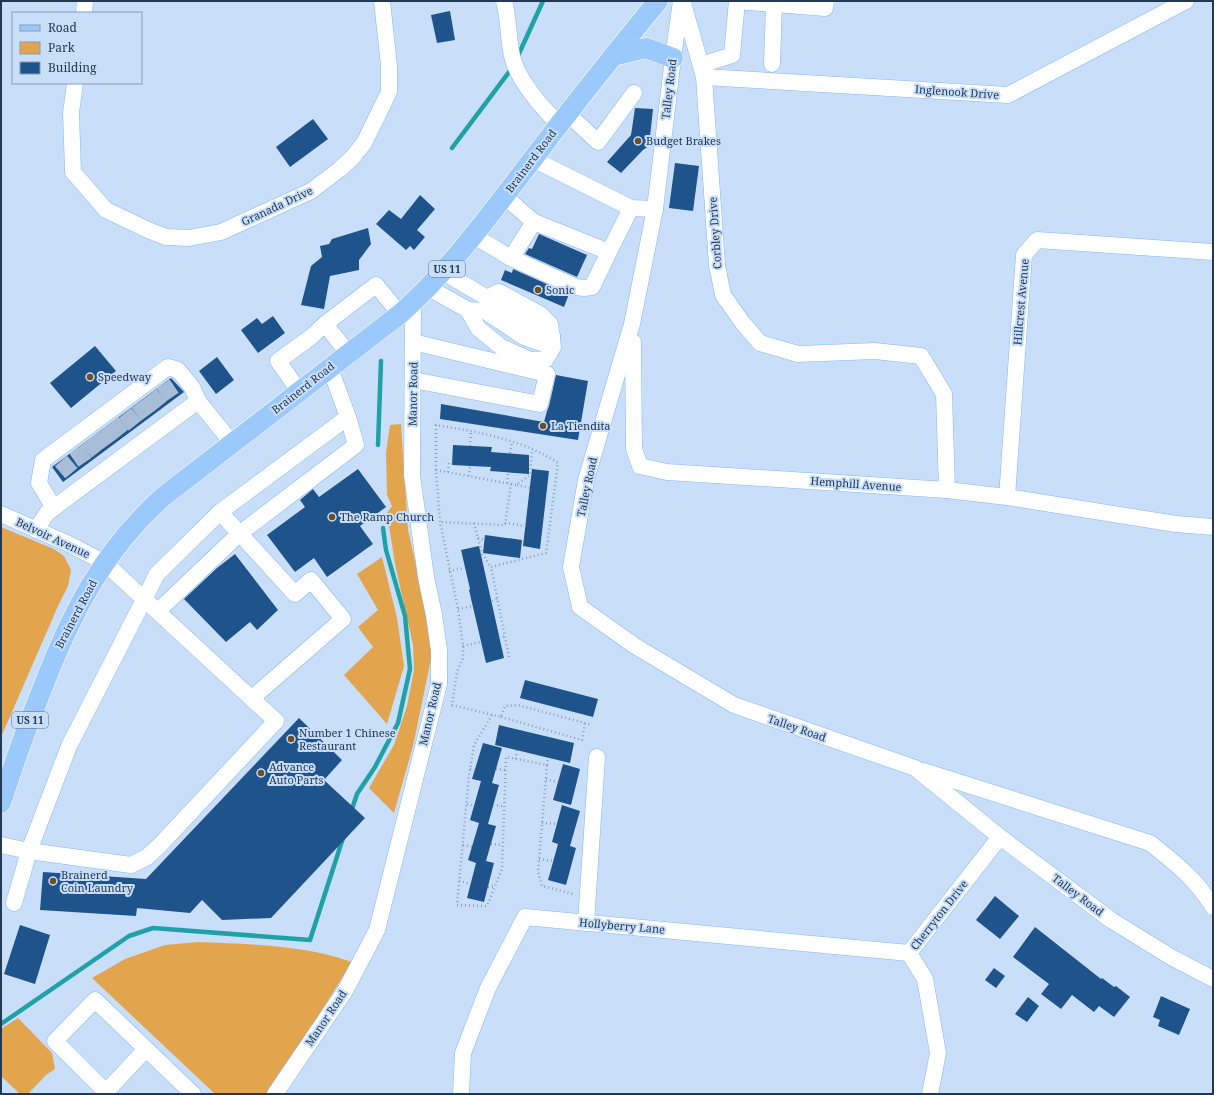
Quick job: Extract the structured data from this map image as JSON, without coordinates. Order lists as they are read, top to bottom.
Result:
{
  "streets": {
    "main road": ["Brainerd Road", "US 11"],
    "street": [
      "Talley Road",
      "Inglenook Drive",
      "Granada Drive",
      "Corbley Drive",
      "Hillcrest Avenue",
      "Manor Road",
      "Hemphill Avenue",
      "Belvoir Avenue",
      "Cherryton Drive",
      "Hollyberry Lane"
    ]
  },
  "crossings": [
    ["Talley Road", "Corbley Drive"],
    ["Talley Road", "Hemphill Avenue"],
    ["Talley Road", "Cherryton Drive"],
    ["Inglenook Drive", "Corbley Drive"],
    ["Brainerd Road", "Manor Road"],
    ["Brainerd Road", "Belvoir Avenue"],
    ["Corbley Drive", "Hemphill Avenue"],
    ["Hillcrest Avenue", "Hemphill Avenue"],
    ["Cherryton Drive", "Hollyberry Lane"]
  ],
  "places": [
    "Budget Brakes",
    "Sonic",
    "Speedway",
    "La Tiendita",
    "The Ramp Church",
    "Number 1 Chinese Restaurant",
    "Advance Auto Parts",
    "Brainerd Coin Laundry"
  ],
  "legend": ["Road", "Park", "Building"]
}
